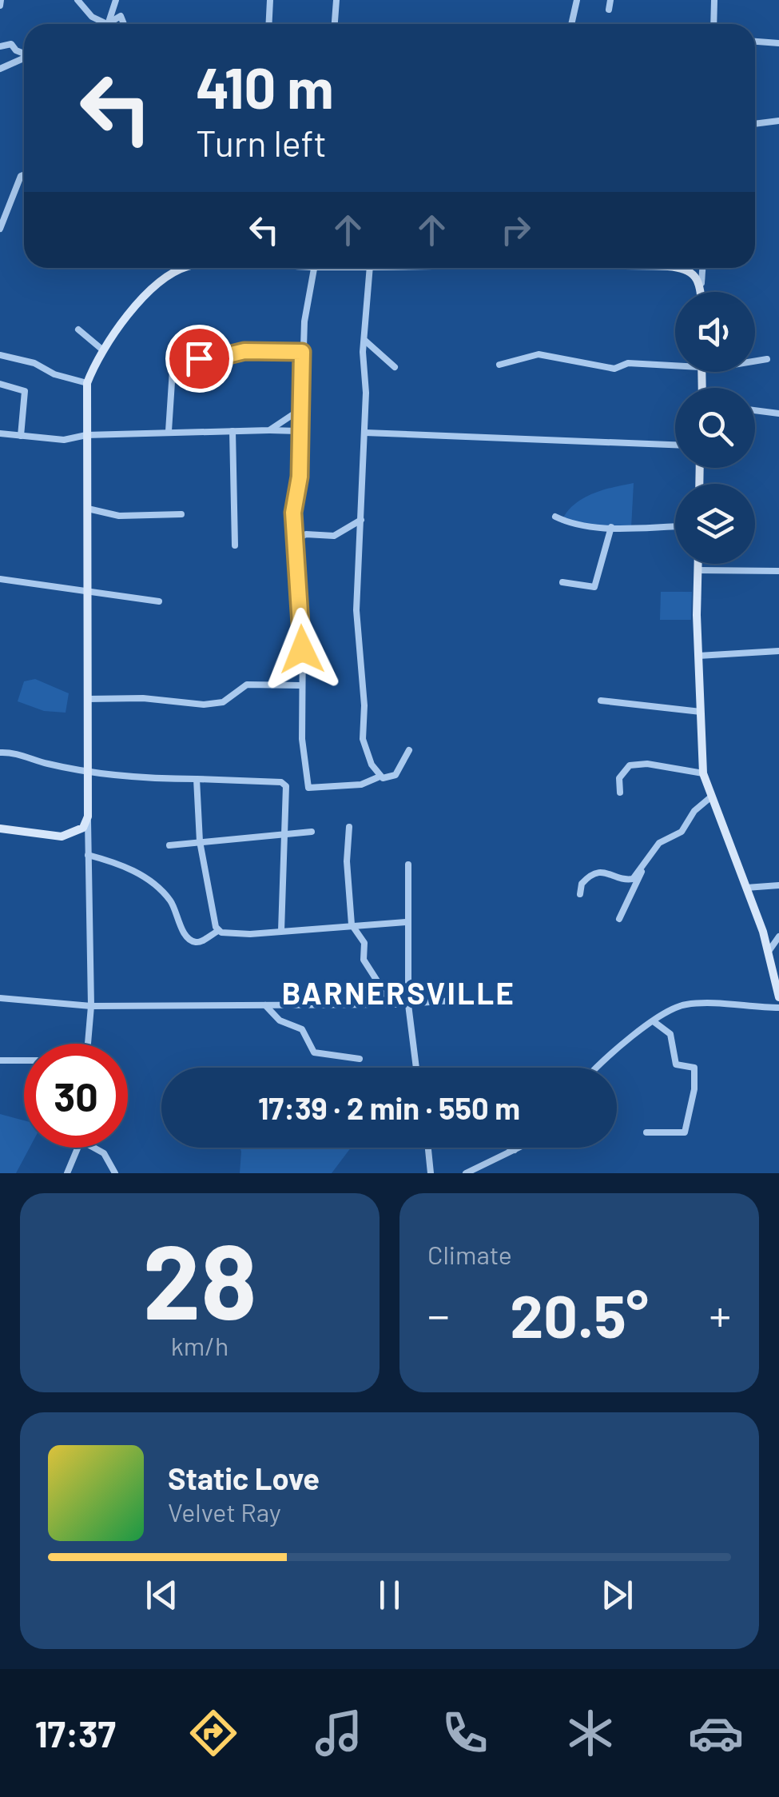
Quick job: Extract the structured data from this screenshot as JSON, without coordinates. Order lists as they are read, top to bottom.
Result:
{
  "districts": ["BARNERSVILLE"],
  "page": {
    "turn": ["410 m", "Turn left"],
    "limit": "30",
    "trip": "17:39 · 2 min · 550 m",
    "tile": [
      ["28", "km/h"],
      "Climate"
    ],
    "heat": ["−", "20.5°", "+"],
    "song": ["Static Love", "Velvet Ray"],
    "tabs": "17:37"
  }
}
